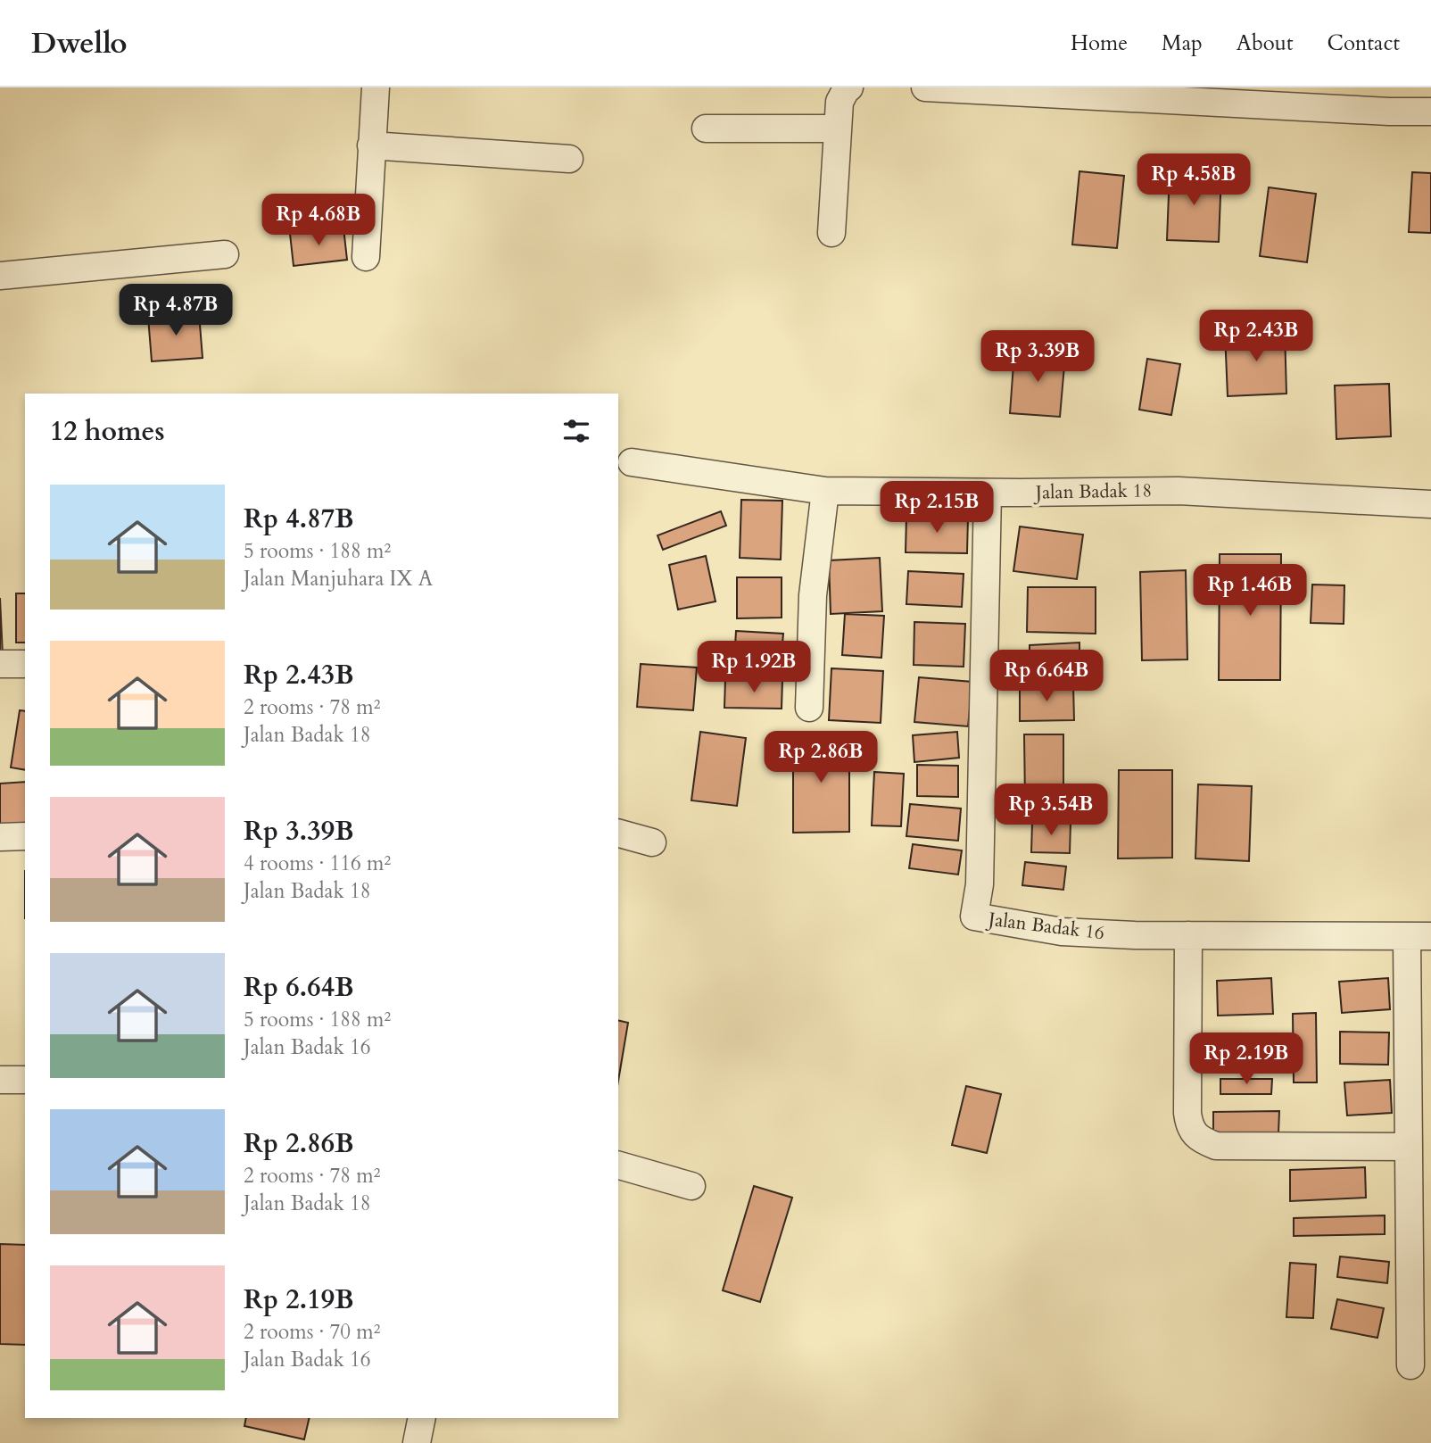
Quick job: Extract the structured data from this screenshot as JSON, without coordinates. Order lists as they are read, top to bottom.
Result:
{
  "streets": {
    "street": ["Jalan Badak 18", "Jalan Badak 16"]
  },
  "crossings": [
    ["Jalan Badak 18", "Jalan Badak 16"]
  ],
  "page": {
    "header": "Dwello",
    "nav": [
      "Home",
      "Map",
      "About",
      "Contact"
    ],
    "price": [
      "Rp 4.58B",
      "Rp 4.68B",
      "Rp 4.87B",
      "Rp 2.43B",
      "Rp 3.39B",
      "Rp 2.15B",
      "Rp 1.46B",
      "Rp 1.92B",
      "Rp 6.64B",
      "Rp 2.86B",
      "Rp 3.54B",
      "Rp 2.19B"
    ],
    "heading": "12 homes",
    "list": [
      {
        "name": "Rp 4.87B",
        "note": "5 rooms · 188 m² · Jalan Manjuhara IX A"
      },
      {
        "name": "Rp 2.43B",
        "note": "2 rooms · 78 m² · Jalan Badak 18"
      },
      {
        "name": "Rp 3.39B",
        "note": "4 rooms · 116 m² · Jalan Badak 18"
      },
      {
        "name": "Rp 6.64B",
        "note": "5 rooms · 188 m² · Jalan Badak 16"
      },
      {
        "name": "Rp 2.86B",
        "note": "2 rooms · 78 m² · Jalan Badak 18"
      },
      {
        "name": "Rp 2.19B",
        "note": "2 rooms · 70 m² · Jalan Badak 16"
      }
    ]
  }
}
